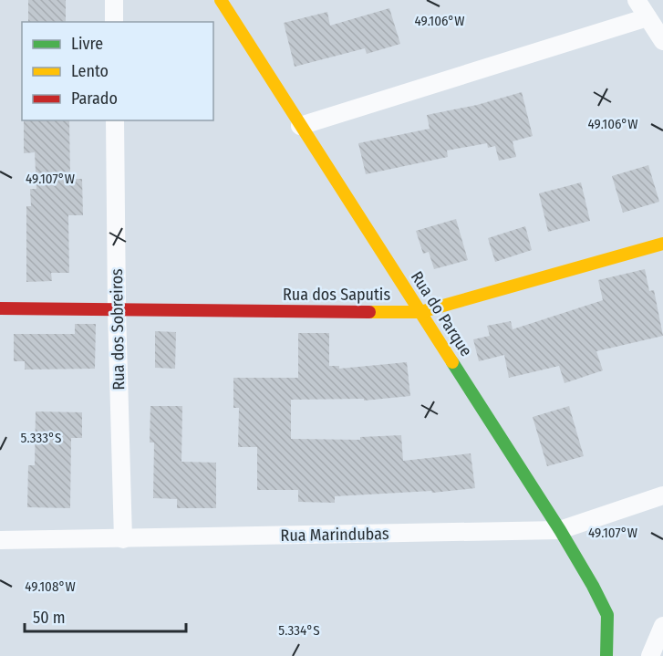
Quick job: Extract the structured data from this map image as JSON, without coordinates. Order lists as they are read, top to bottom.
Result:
{
  "streets": {
    "street": [
      "Rua dos Saputis",
      "Rua do Parque",
      "Rua dos Sobreiros",
      "Rua Marindubas"
    ]
  },
  "crossings": [
    ["Rua dos Saputis", "Rua do Parque"],
    ["Rua dos Saputis", "Rua dos Sobreiros"],
    ["Rua do Parque", "Rua Marindubas"],
    ["Rua dos Sobreiros", "Rua Marindubas"]
  ],
  "legend": ["Livre", "Lento", "Parado"],
  "scale_bar": "50 m",
  "coordinates": [
    "49.106°W",
    "49.107°W",
    "5.333°S",
    "49.108°W",
    "5.334°S"
  ]
}
